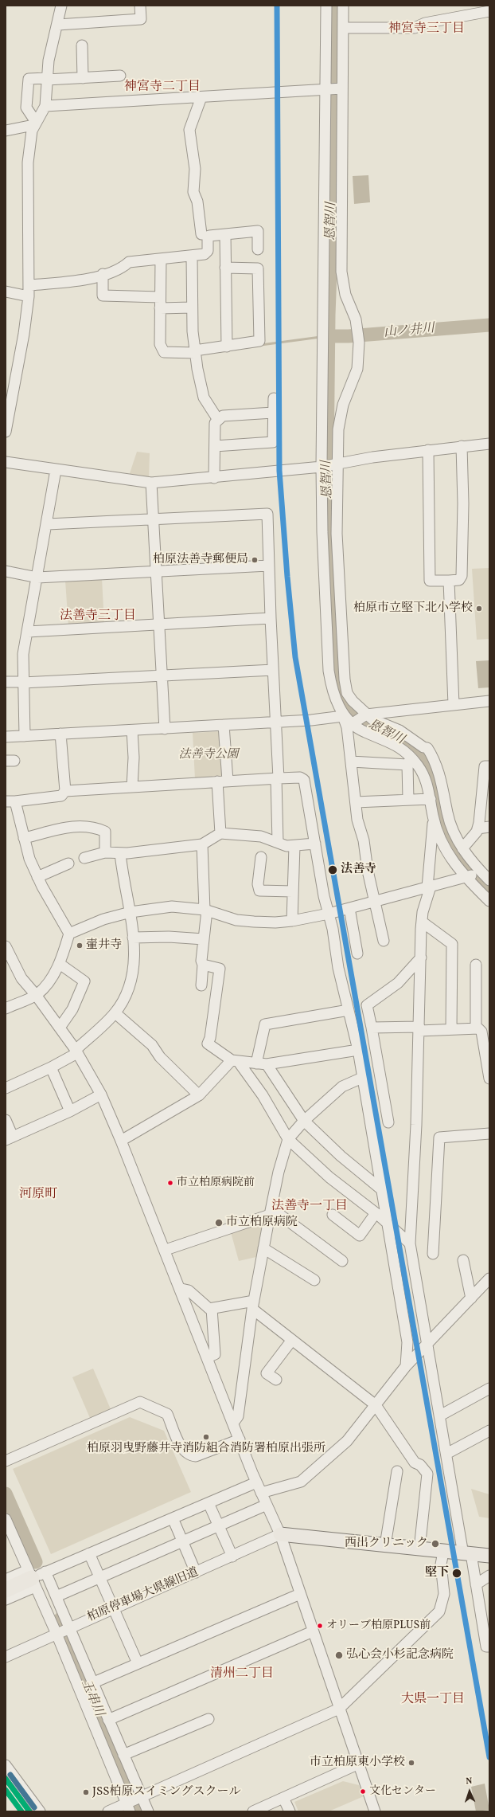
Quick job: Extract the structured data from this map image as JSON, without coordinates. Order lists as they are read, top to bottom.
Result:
{
  "streets": {
    "street": ["柏原停車場大県線旧道"]
  },
  "districts": [
    "神宮寺三丁目",
    "神宮寺二丁目",
    "法善寺三丁目",
    "河原町",
    "法善寺一丁目",
    "清州二丁目",
    "大県一丁目"
  ],
  "water": ["恩智川", "山ノ井川", "玉串川"],
  "parks": ["法善寺公園"],
  "places": [
    "柏原法善寺郵便局",
    "柏原市立堅下北小学校",
    "法善寺",
    "壷井寺",
    "市立柏原病院前",
    "市立柏原病院",
    "柏原羽曳野藤井寺消防組合消防署柏原出張所",
    "西出クリニック",
    "堅下",
    "オリーブ柏原PLUS前",
    "弘心会小杉記念病院",
    "市立柏原東小学校",
    "文化センター",
    "JSS柏原スイミングスクール"
  ],
  "north": "top"
}
